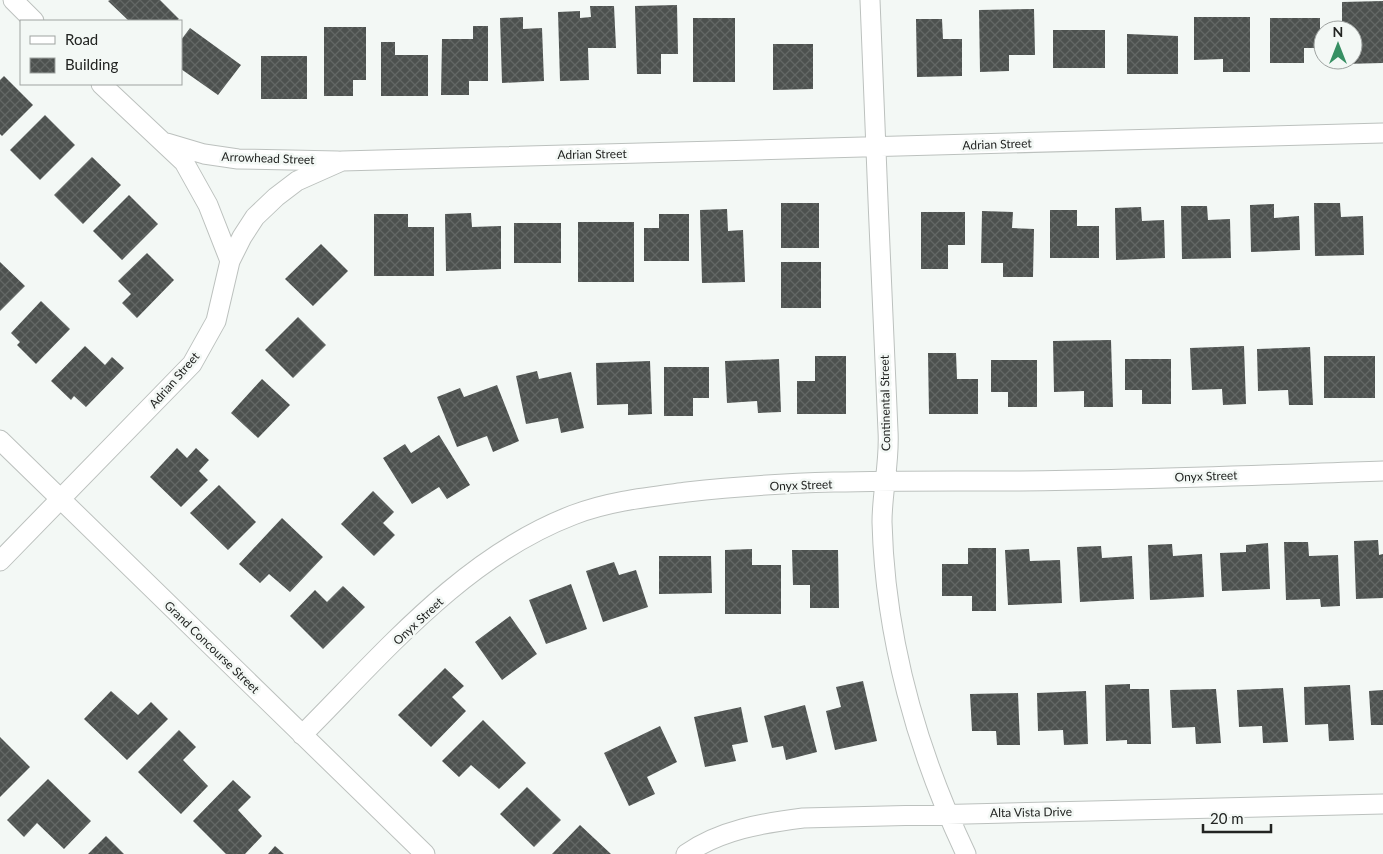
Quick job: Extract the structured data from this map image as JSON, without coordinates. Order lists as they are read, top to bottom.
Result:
{
  "streets": {
    "street": [
      "Adrian Street",
      "Arrowhead Street",
      "Continental Street",
      "Onyx Street",
      "Grand Concourse Street",
      "Alta Vista Drive"
    ]
  },
  "crossings": [
    ["Adrian Street", "Arrowhead Street"],
    ["Adrian Street", "Continental Street"],
    ["Adrian Street", "Grand Concourse Street"],
    ["Continental Street", "Onyx Street"],
    ["Continental Street", "Alta Vista Drive"],
    ["Onyx Street", "Grand Concourse Street"]
  ],
  "legend": ["Road", "Building"],
  "scale_bar": "20 m",
  "north": "top"
}
